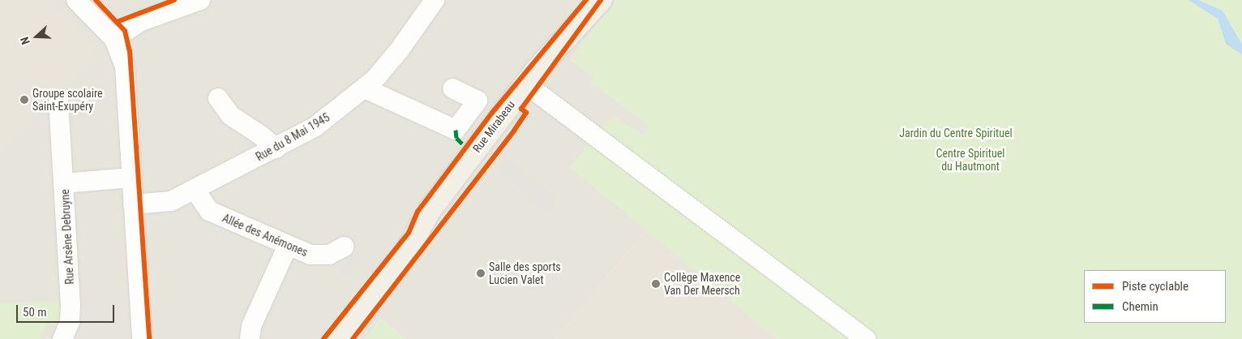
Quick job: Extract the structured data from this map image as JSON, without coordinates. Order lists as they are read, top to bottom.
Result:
{
  "streets": {
    "main road": ["Rue Mirabeau"],
    "street": ["Rue du 8 Mai 1945", "Allée des Anémones", "Rue Arsène Debruyne"]
  },
  "crossings": [
    ["Rue du 8 Mai 1945", "Allée des Anémones"]
  ],
  "parks": ["Jardin du Centre Spirituel", "Centre Spirituel du Hautmont"],
  "places": ["Groupe scolaire Saint-Exupéry", "Salle des sports Lucien Valet", "Collège Maxence Van Der Meersch"],
  "legend": ["Piste cyclable", "Chemin"],
  "scale_bar": "50 m",
  "north": "left"
}
